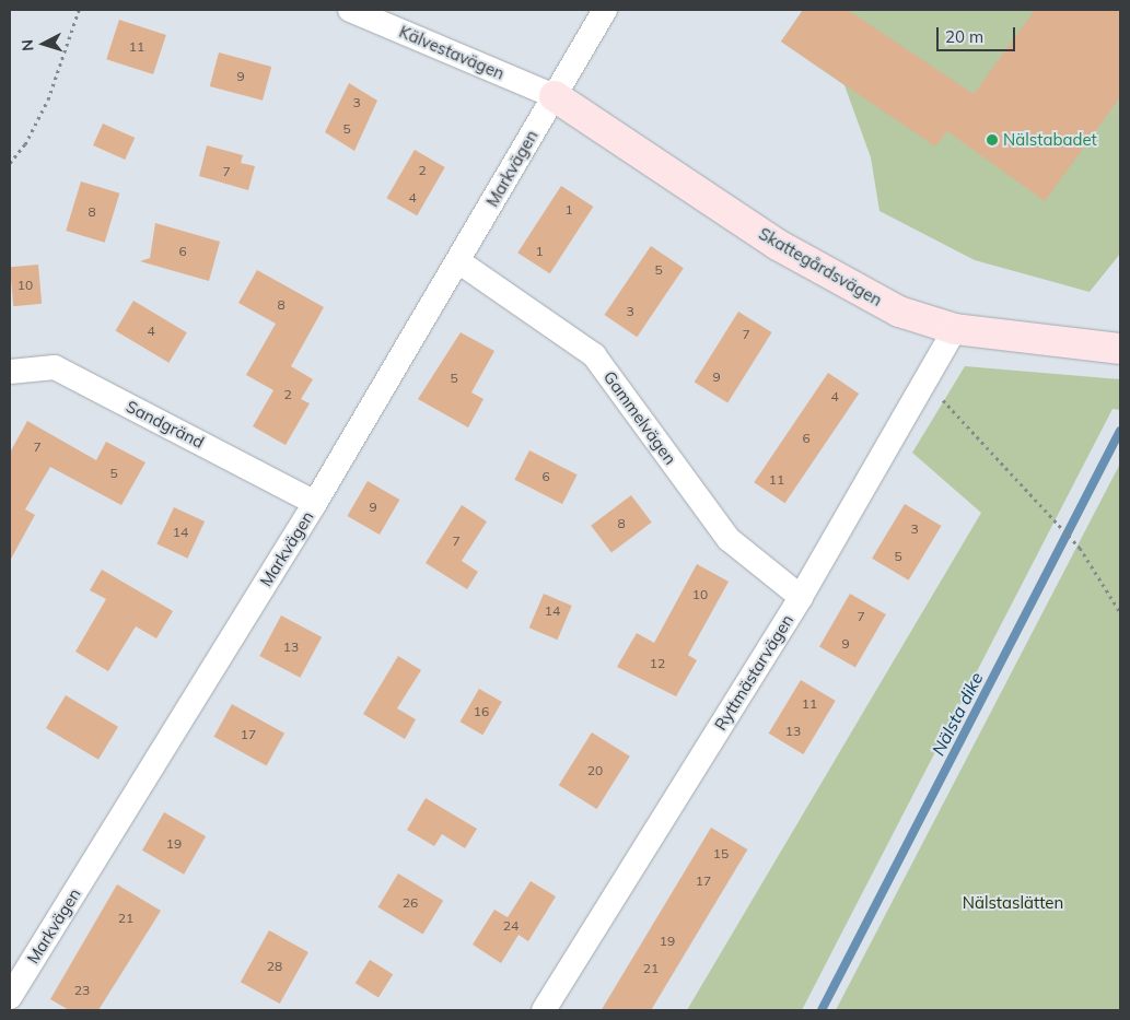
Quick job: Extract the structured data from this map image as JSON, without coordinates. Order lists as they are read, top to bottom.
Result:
{
  "streets": {
    "street": [
      "Kälvestavägen",
      "Markvägen",
      "Skattegårdsvägen",
      "Gammelvägen",
      "Sandgränd",
      "Ryttmästarvägen"
    ]
  },
  "crossings": [
    ["Kälvestavägen", "Markvägen"],
    ["Kälvestavägen", "Skattegårdsvägen"],
    ["Markvägen", "Skattegårdsvägen"],
    ["Markvägen", "Gammelvägen"],
    ["Markvägen", "Sandgränd"],
    ["Skattegårdsvägen", "Ryttmästarvägen"],
    ["Gammelvägen", "Ryttmästarvägen"]
  ],
  "water": ["Nälsta dike"],
  "parks": ["Nälstaslätten"],
  "places": ["Nälstabadet"],
  "house_numbers": [
    "11",
    "9",
    "3",
    "5",
    "2",
    "7",
    "4",
    "1",
    "8",
    "6",
    "1",
    "5",
    "10",
    "8",
    "3",
    "4",
    "7",
    "9",
    "5",
    "2",
    "4",
    "6",
    "7",
    "5",
    "6",
    "11",
    "9",
    "8",
    "3",
    "14",
    "7",
    "5",
    "10",
    "14",
    "7",
    "9",
    "13",
    "12",
    "11",
    "16",
    "13",
    "17",
    "20",
    "19",
    "15",
    "17",
    "26",
    "21",
    "24",
    "19",
    "28",
    "21",
    "23"
  ],
  "scale_bar": "20 m",
  "north": "left"
}
